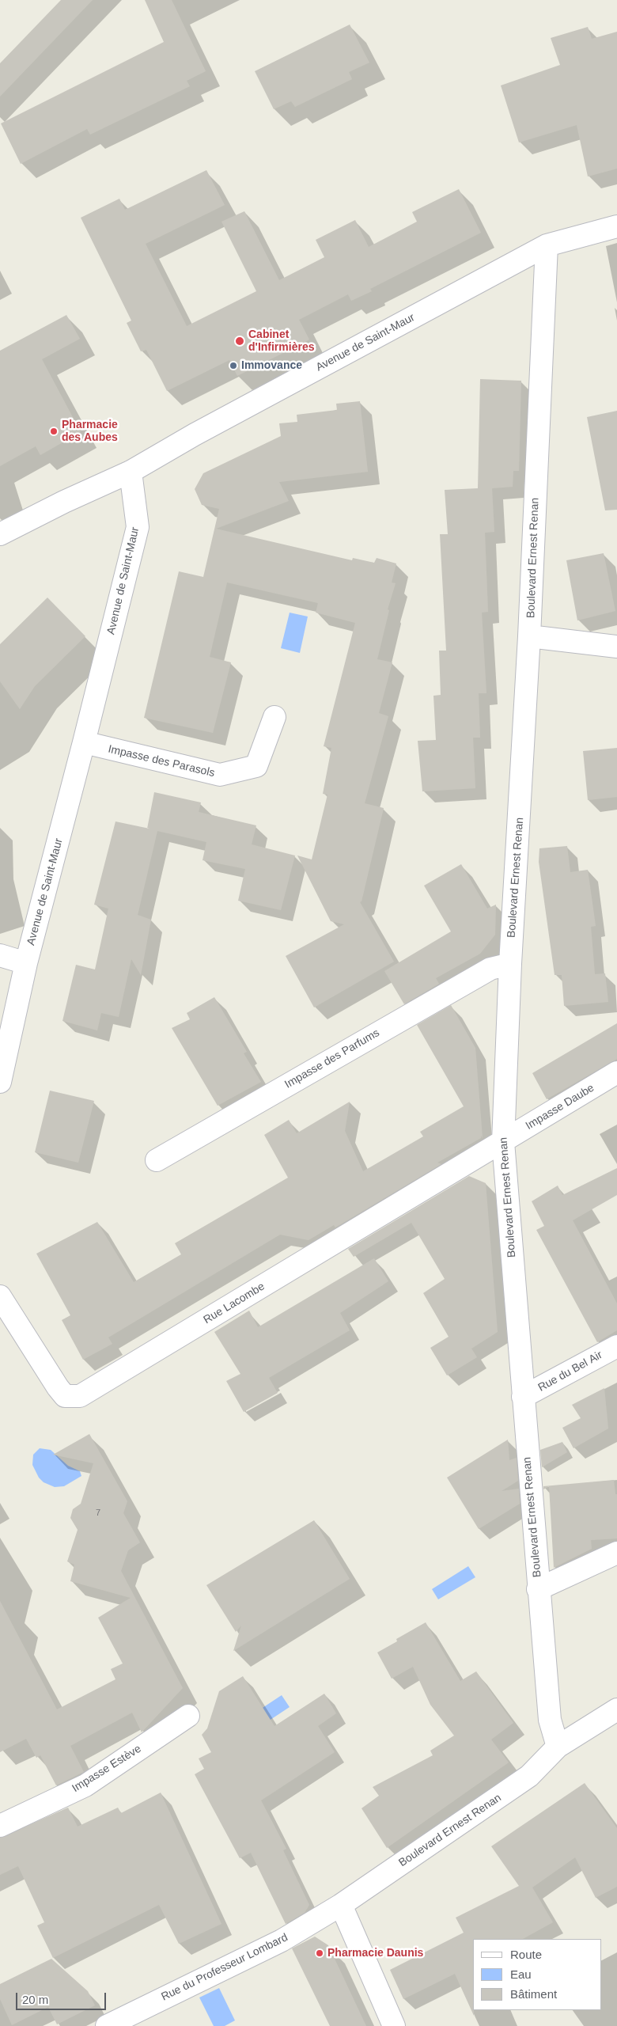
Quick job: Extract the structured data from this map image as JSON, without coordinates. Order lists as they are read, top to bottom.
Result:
{
  "streets": {
    "street": [
      "Avenue de Saint-Maur",
      "Boulevard Ernest Renan",
      "Impasse des Parasols",
      "Impasse des Parfums",
      "Impasse Daube",
      "Rue Lacombe",
      "Rue du Bel Air",
      "Impasse Estève",
      "Rue du Professeur Lombard"
    ]
  },
  "crossings": [
    ["Avenue de Saint-Maur", "Boulevard Ernest Renan"],
    ["Avenue de Saint-Maur", "Impasse des Parasols"],
    ["Boulevard Ernest Renan", "Impasse des Parfums"],
    ["Boulevard Ernest Renan", "Impasse Daube"],
    ["Boulevard Ernest Renan", "Rue Lacombe"],
    ["Boulevard Ernest Renan", "Rue du Bel Air"],
    ["Boulevard Ernest Renan", "Rue du Professeur Lombard"],
    ["Impasse Daube", "Rue Lacombe"]
  ],
  "places": [
    "Cabinet d'Infirmières",
    "Immovance",
    "Pharmacie des Aubes",
    "Pharmacie Daunis"
  ],
  "house_numbers": ["7"],
  "legend": ["Route", "Eau", "Bâtiment"],
  "scale_bar": "20 m"
}
